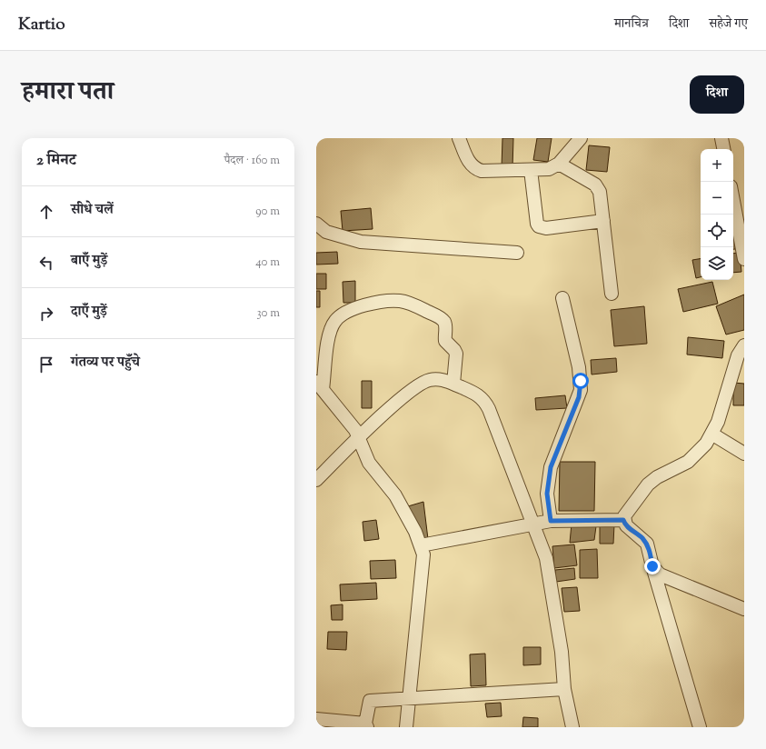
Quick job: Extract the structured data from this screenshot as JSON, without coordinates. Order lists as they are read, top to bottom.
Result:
{
  "page": {
    "header": "Kartio",
    "nav": ["मानचित्र", "दिशा", "सहेजे गए"],
    "title": "हमारा पता",
    "buttons": "दिशा",
    "heading": ["2 मिनट", "पैदल · 160 m"],
    "map_buttons": ["+", "−"],
    "list": [
      ["सीधे चलें", "90 m"],
      ["बाएँ मुड़ें", "40 m"],
      ["दाएँ मुड़ें", "30 m"],
      "गंतव्य पर पहुँचे"
    ]
  }
}
